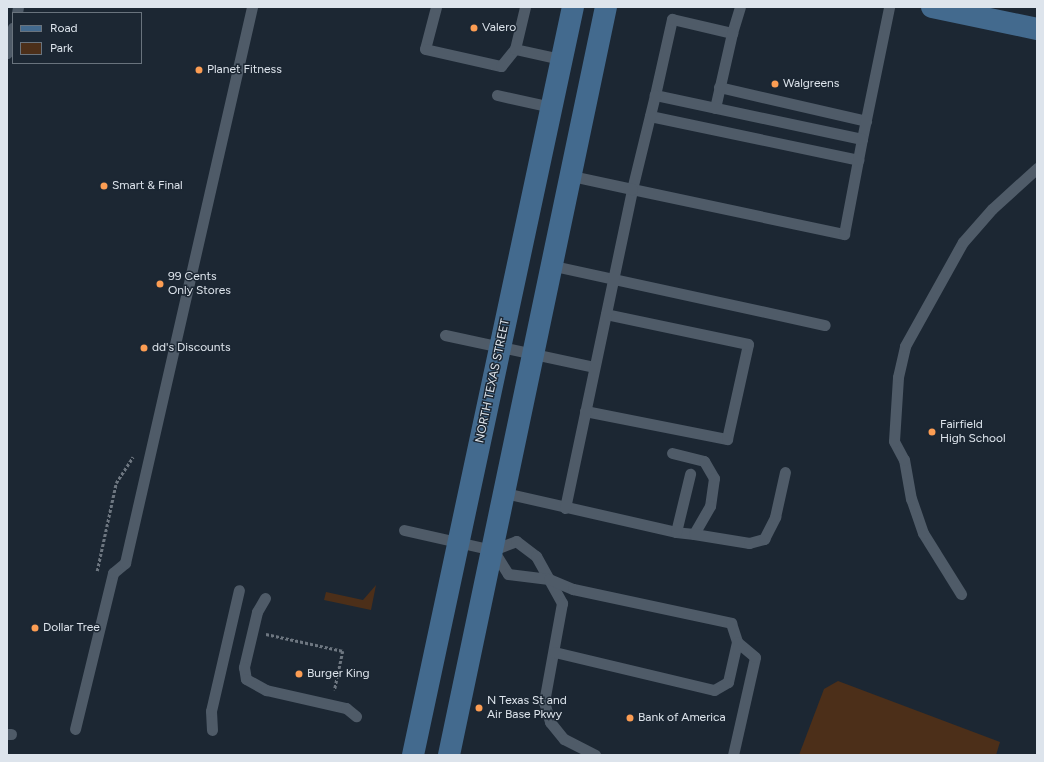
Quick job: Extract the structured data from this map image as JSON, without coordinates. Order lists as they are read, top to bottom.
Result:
{
  "streets": {
    "main road": ["NORTH TEXAS STREET"]
  },
  "places": [
    "Valero",
    "Planet Fitness",
    "Walgreens",
    "Smart & Final",
    "99 Cents Only Stores",
    "dd's Discounts",
    "Fairfield High School",
    "Dollar Tree",
    "Burger King",
    "N Texas St and Air Base Pkwy",
    "Bank of America"
  ],
  "legend": ["Road", "Park"]
}
